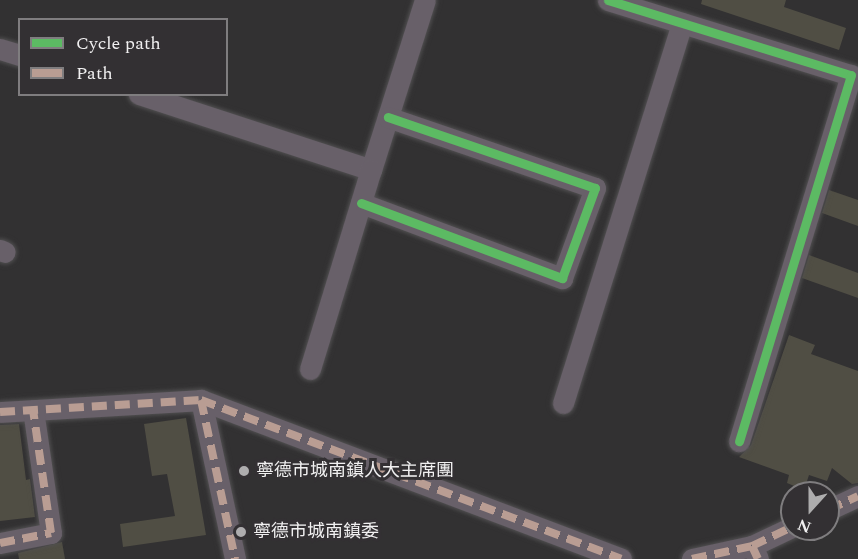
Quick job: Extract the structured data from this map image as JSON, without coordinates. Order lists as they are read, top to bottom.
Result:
{
  "places": ["寧德市城南鎮人大主席團", "寧德市城南鎮委"],
  "legend": ["Cycle path", "Path"],
  "north": "bottom"
}
